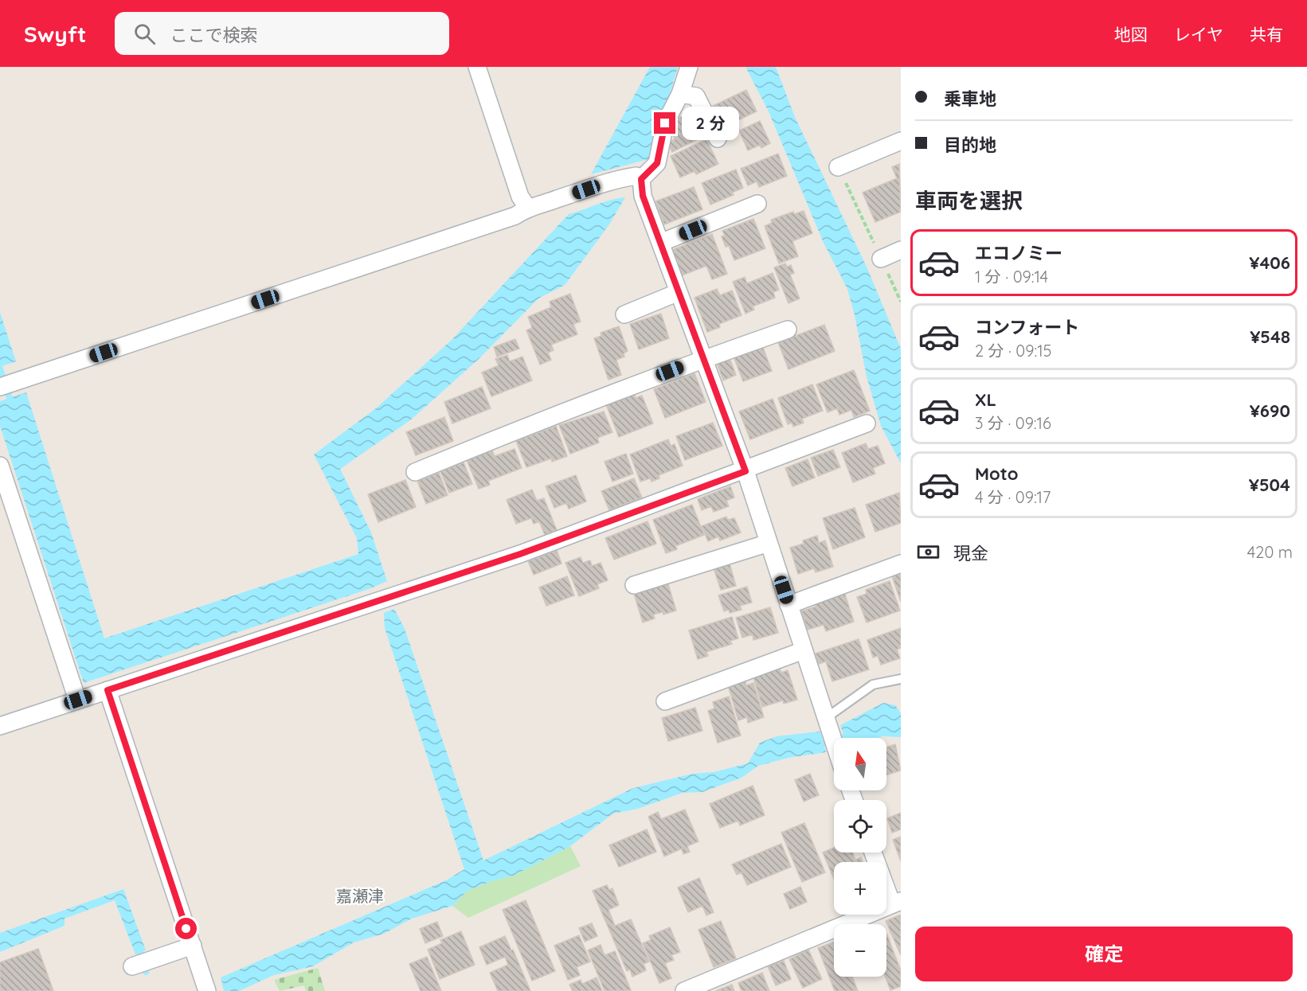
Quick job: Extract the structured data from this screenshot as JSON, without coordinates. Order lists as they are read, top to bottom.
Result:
{
  "districts": ["嘉瀬津"],
  "north": "top",
  "page": {
    "header": "Swyft",
    "search": "ここで検索",
    "nav": ["地図", "レイヤ", "共有"],
    "banner": ["乗車地", "目的地"],
    "bubble": "2 分",
    "heading": "車両を選択",
    "list": [
      {
        "name": "エコノミー",
        "note": "1 分 · 09:14",
        "value": "¥406"
      },
      {
        "name": "コンフォート",
        "note": "2 分 · 09:15",
        "value": "¥548"
      },
      {
        "name": "XL",
        "note": "3 分 · 09:16",
        "value": "¥690"
      },
      {
        "name": "Moto",
        "note": "4 分 · 09:17",
        "value": "¥504"
      }
    ],
    "pay": ["現金", "420 m"],
    "map_buttons": ["+", "−"],
    "buttons": "確定"
  }
}
